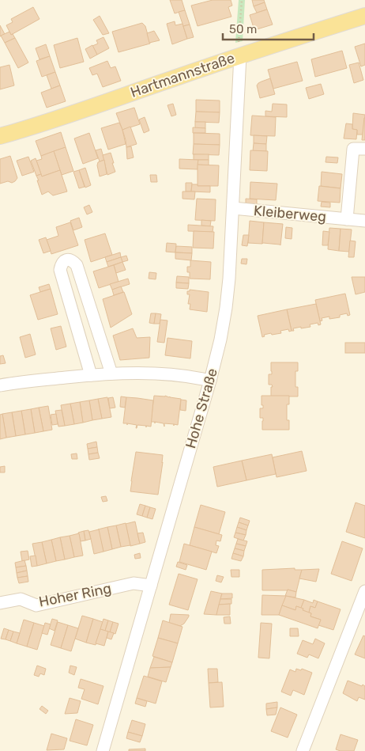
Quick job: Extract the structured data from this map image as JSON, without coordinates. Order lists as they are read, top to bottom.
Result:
{
  "streets": {
    "main road": ["Hartmannstraße"],
    "street": ["Kleiberweg", "Hohe Straße", "Hoher Ring"]
  },
  "crossings": [
    ["Hartmannstraße", "Hohe Straße"],
    ["Kleiberweg", "Hohe Straße"],
    ["Hohe Straße", "Hoher Ring"]
  ],
  "scale_bar": "50 m"
}
